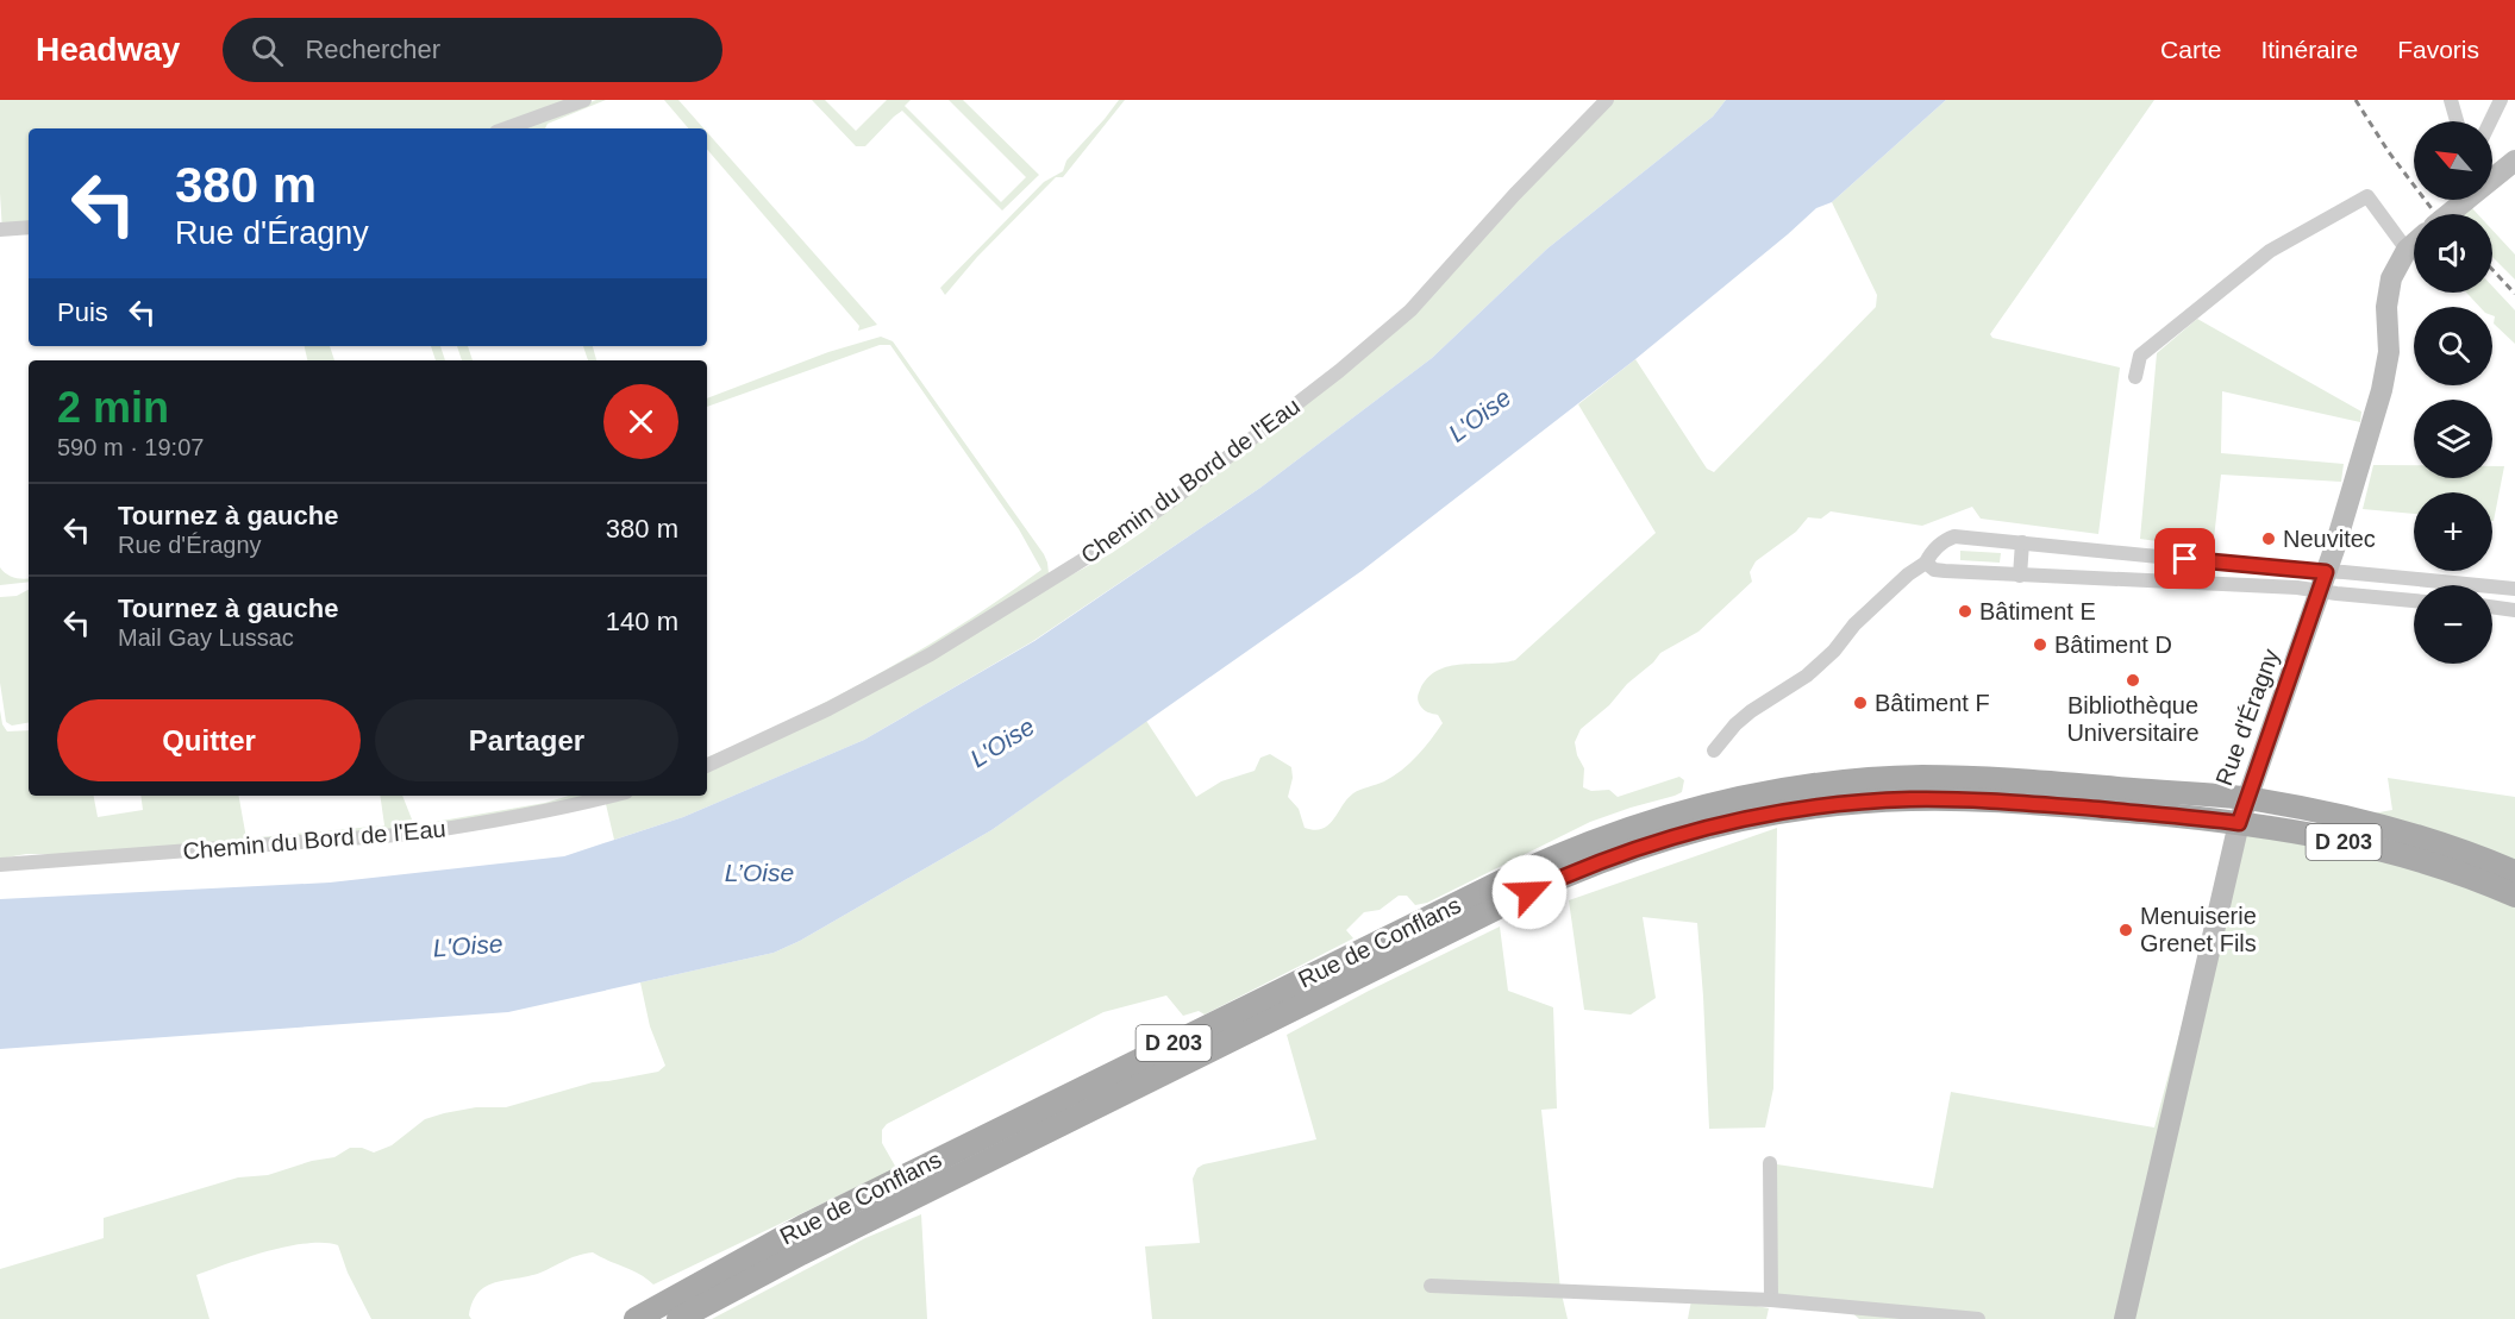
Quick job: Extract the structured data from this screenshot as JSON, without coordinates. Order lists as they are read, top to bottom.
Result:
{
  "streets": {
    "main road": ["D 203", "Rue de Conflans"],
    "street": ["Chemin du Bord de l'Eau", "Rue d'Éragny"]
  },
  "crossings": [
    ["Rue d'Éragny", "Rue de Conflans"]
  ],
  "water": ["L'Oise", "L’Oise"],
  "places": [
    "Neuvitec",
    "Bâtiment E",
    "Bâtiment D",
    "Bibliothèque Universitaire",
    "Bâtiment F",
    "Menuiserie Grenet Fils"
  ],
  "north": "top left",
  "page": {
    "header": "Headway",
    "search": "Rechercher",
    "nav": ["Carte", "Itinéraire", "Favoris"],
    "map_buttons": ["+", "−"],
    "turn": ["380 m", "Rue d'Éragny"],
    "then": "Puis",
    "heading": ["2 min", "590 m · 19:07"],
    "list": [
      {
        "name": "Tournez à gauche",
        "note": "Rue d'Éragny",
        "value": "380 m"
      },
      {
        "name": "Tournez à gauche",
        "note": "Mail Gay Lussac",
        "value": "140 m"
      }
    ],
    "buttons": ["Quitter", "Partager"]
  }
}
